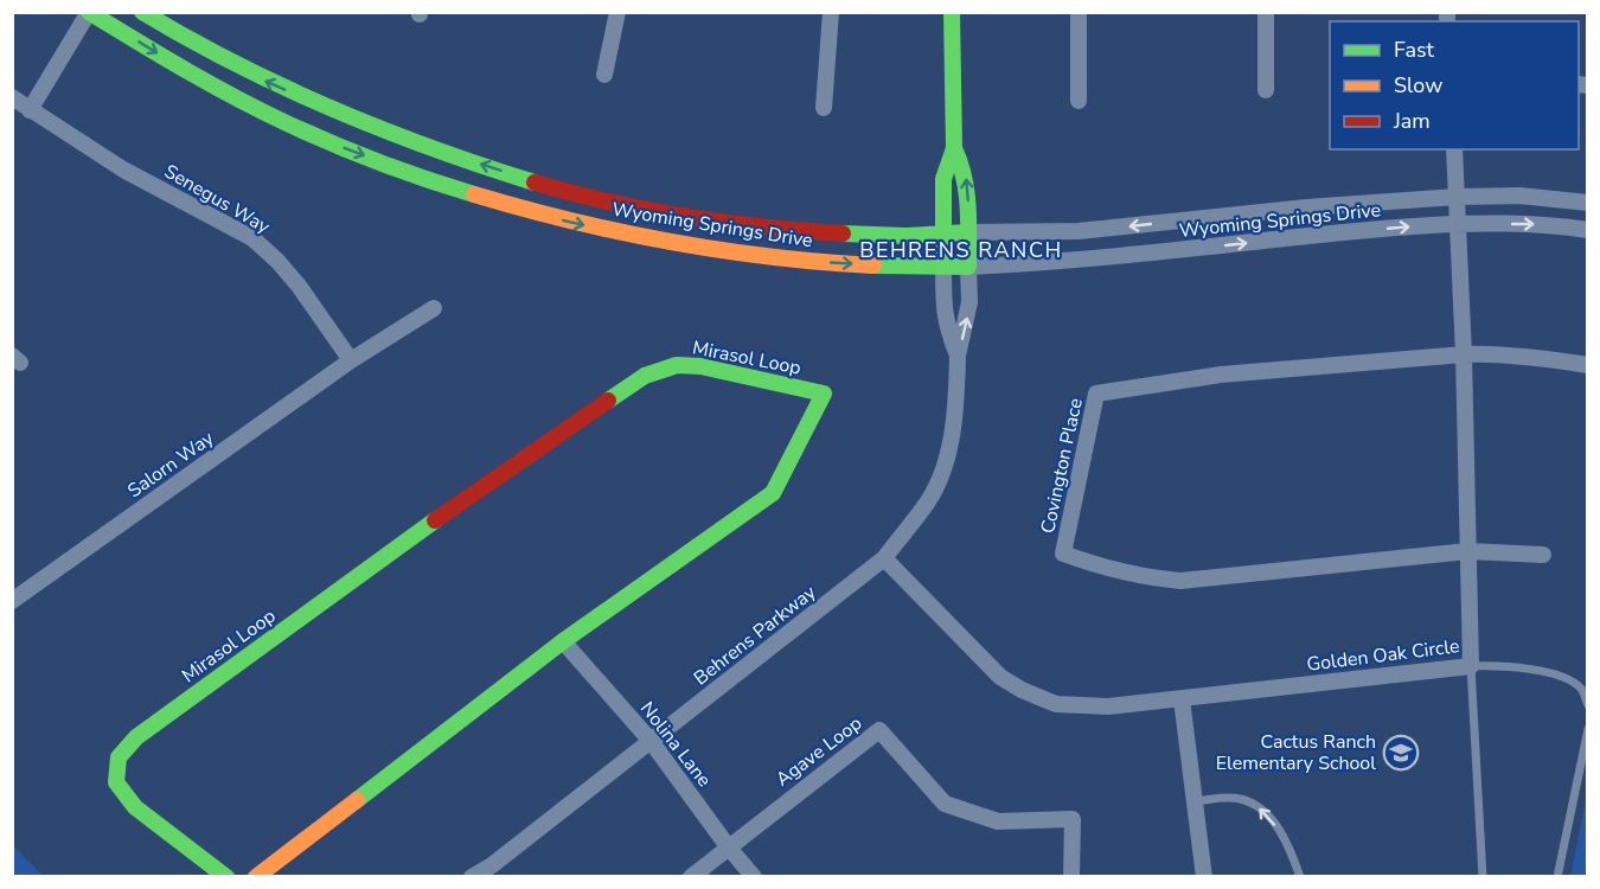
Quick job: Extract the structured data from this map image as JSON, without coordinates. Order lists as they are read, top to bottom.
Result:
{
  "streets": {
    "street": [
      "Senegus Way",
      "Wyoming Springs Drive",
      "Mirasol Loop",
      "Salorn Way",
      "Covington Place",
      "Behrens Parkway",
      "Golden Oak Circle",
      "Nolina Lane",
      "Agave Loop"
    ]
  },
  "crossings": [
    ["Senegus Way", "Salorn Way"],
    ["Wyoming Springs Drive", "Behrens Parkway"],
    ["Wyoming Springs Drive", "Golden Oak Circle"],
    ["Mirasol Loop", "Nolina Lane"],
    ["Covington Place", "Golden Oak Circle"],
    ["Behrens Parkway", "Golden Oak Circle"],
    ["Behrens Parkway", "Nolina Lane"],
    ["Nolina Lane", "Agave Loop"]
  ],
  "districts": ["BEHRENS RANCH"],
  "places": {
    "school or university": ["Cactus Ranch Elementary School"]
  },
  "legend": ["Fast", "Slow", "Jam"]
}
